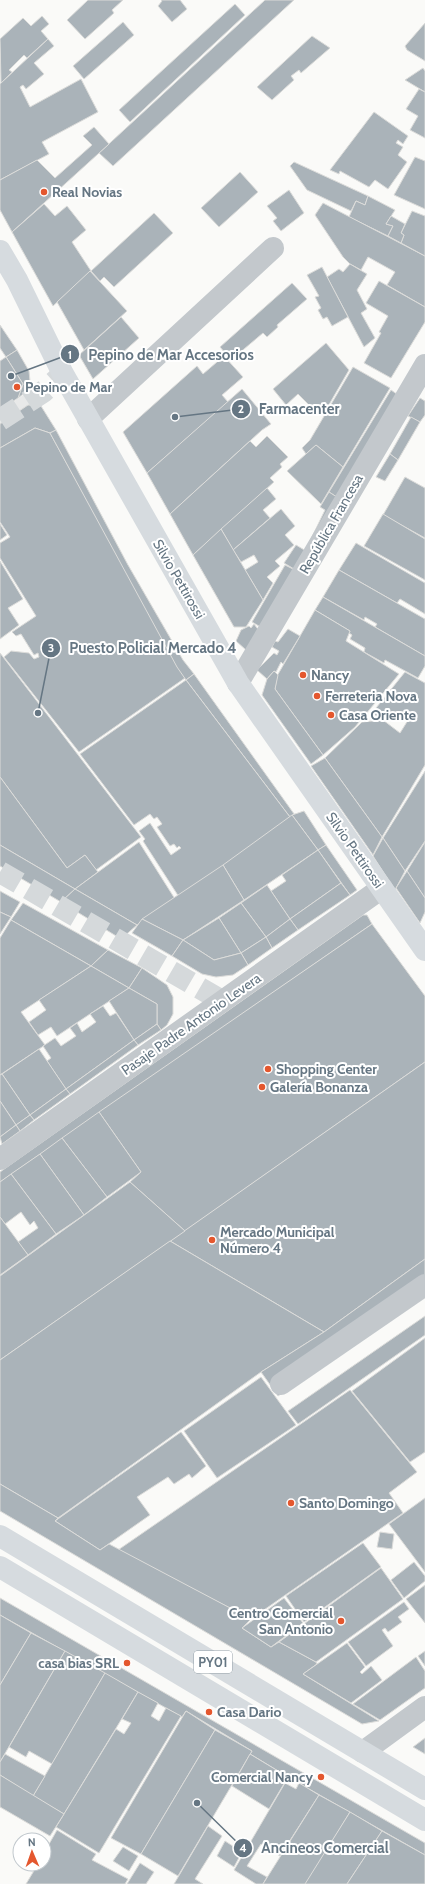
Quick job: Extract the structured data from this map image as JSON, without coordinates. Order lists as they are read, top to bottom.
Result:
{
  "streets": {
    "main road": ["Silvio Pettirossi", "PY01"],
    "street": ["República Francesa", "Pasaje Padre Antonio Levera"]
  },
  "crossings": [
    ["República Francesa", "Silvio Pettirossi"],
    ["Silvio Pettirossi", "Pasaje Padre Antonio Levera"]
  ],
  "places": [
    "Real Novias",
    "Pepino de Mar Accesorios",
    "Pepino de Mar",
    "Farmacenter",
    "Nancy",
    "Ferreteria Nova",
    "Puesto Policial Mercado 4",
    "Casa Oriente",
    "Shopping Center",
    "Galería Bonanza",
    "Mercado Municipal Número 4",
    "Santo Domingo",
    "Centro Comercial San Antonio",
    "casa bias SRL",
    "Casa Dario",
    "Comercial Nancy",
    "Ancineos Comercial"
  ],
  "north": "top"
}
